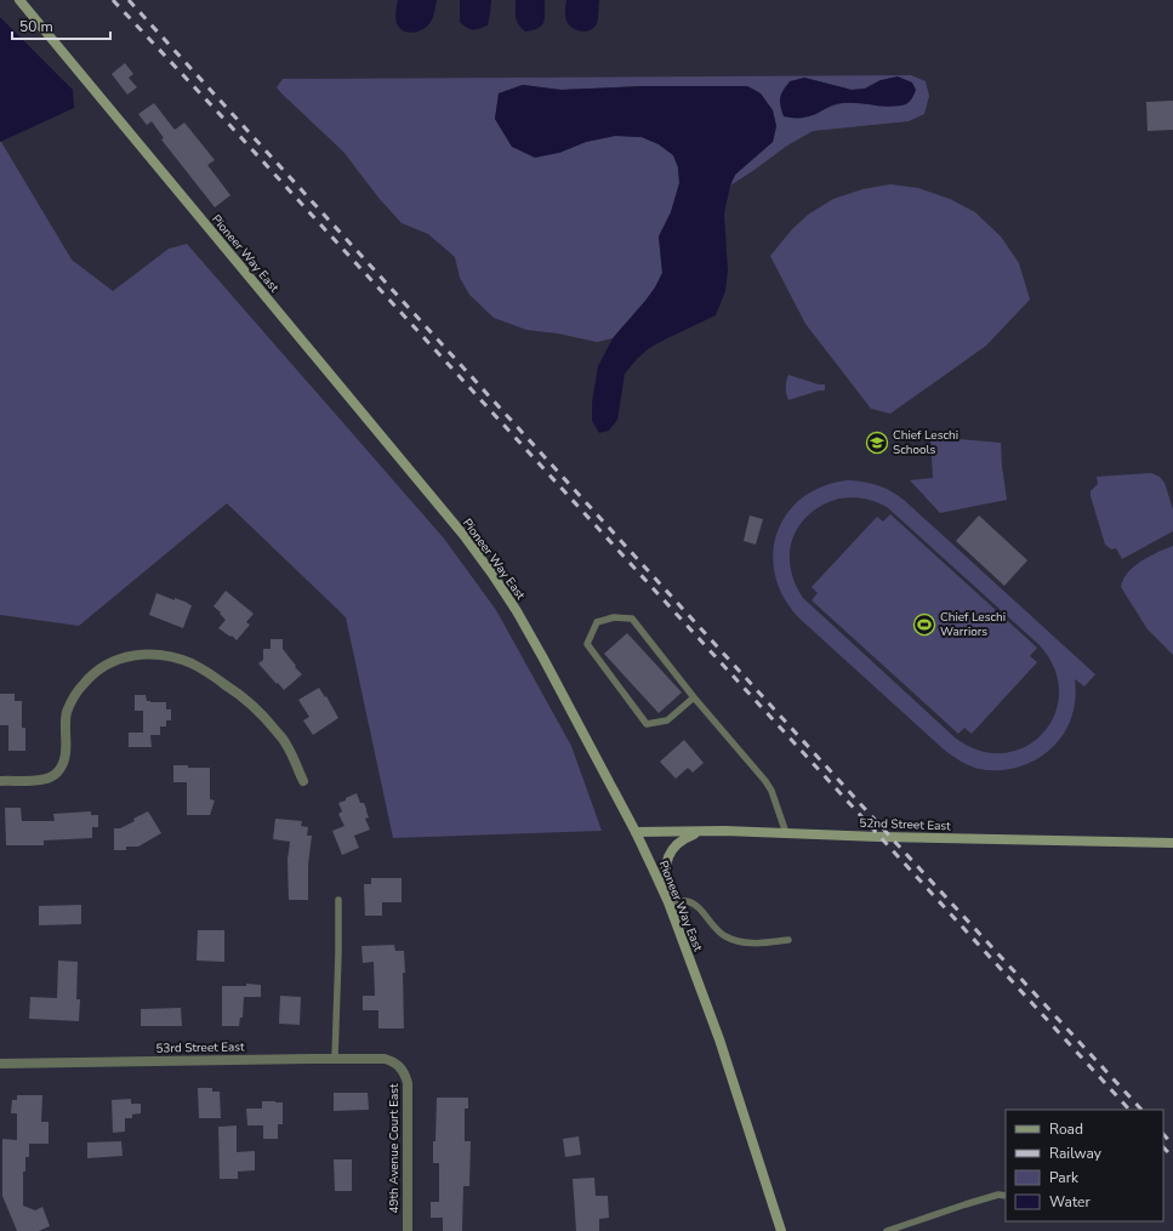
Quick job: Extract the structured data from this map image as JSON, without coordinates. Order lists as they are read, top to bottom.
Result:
{
  "streets": {
    "main road": ["Pioneer Way East", "52nd Street East"],
    "street": ["53rd Street East", "49th Avenue Court East"]
  },
  "crossings": [
    ["Pioneer Way East", "52nd Street East"],
    ["53rd Street East", "49th Avenue Court East"]
  ],
  "places": {
    "school or university": ["Chief Leschi Schools"],
    "sports": ["Chief Leschi Warriors"]
  },
  "legend": [
    "Road",
    "Railway",
    "Park",
    "Water"
  ],
  "scale_bar": "50 m"
}
